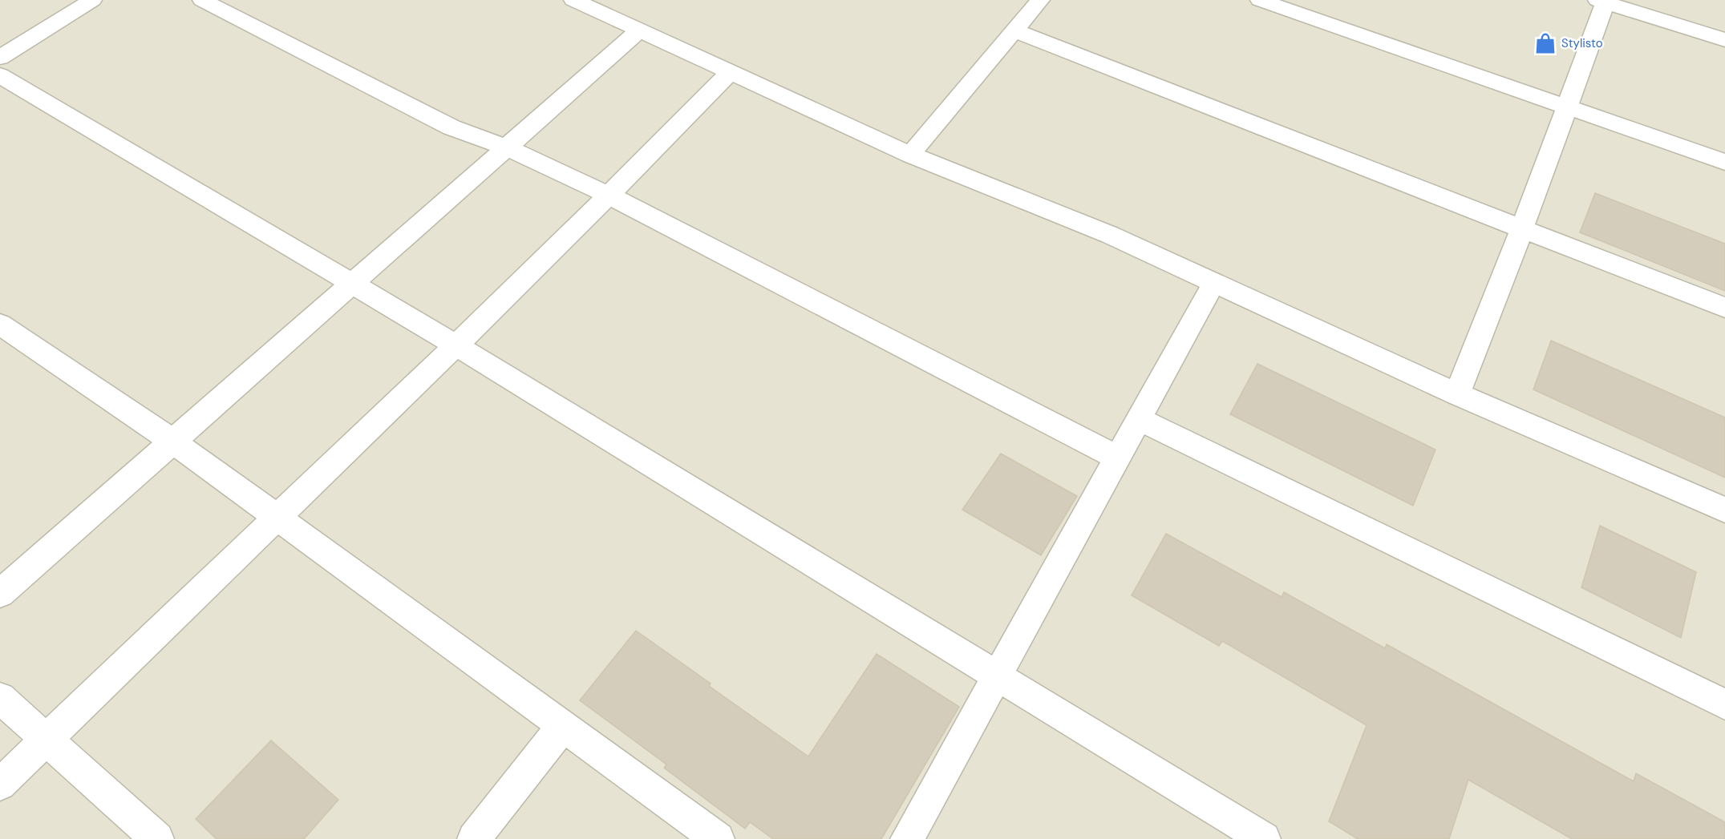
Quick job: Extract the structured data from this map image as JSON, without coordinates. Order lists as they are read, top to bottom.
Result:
{
  "places": {
    "shop": ["Stylisto"]
  }
}
